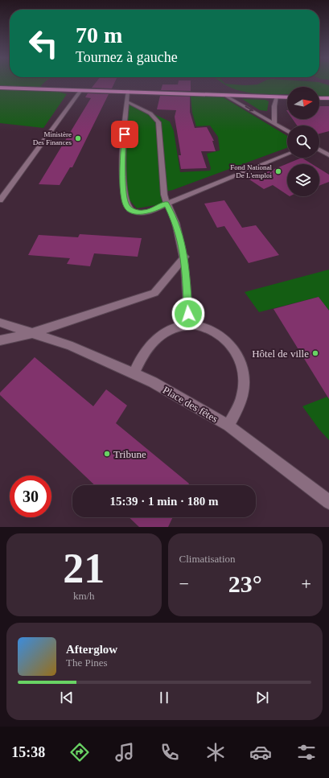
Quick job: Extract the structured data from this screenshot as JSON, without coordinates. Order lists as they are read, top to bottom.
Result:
{
  "streets": {
    "street": ["Place des fêtes"]
  },
  "places": [
    "Ministère Des Finances",
    "Fond National De L'emploi",
    "Hôtel de ville",
    "Tribune"
  ],
  "north": "right",
  "page": {
    "turn": ["70 m", "Tournez à gauche"],
    "limit": "30",
    "trip": "15:39 · 1 min · 180 m",
    "tile": [
      ["21", "km/h"],
      "Climatisation"
    ],
    "heat": ["−", "23°", "+"],
    "song": ["Afterglow", "The Pines"],
    "tabs": "15:38"
  }
}
